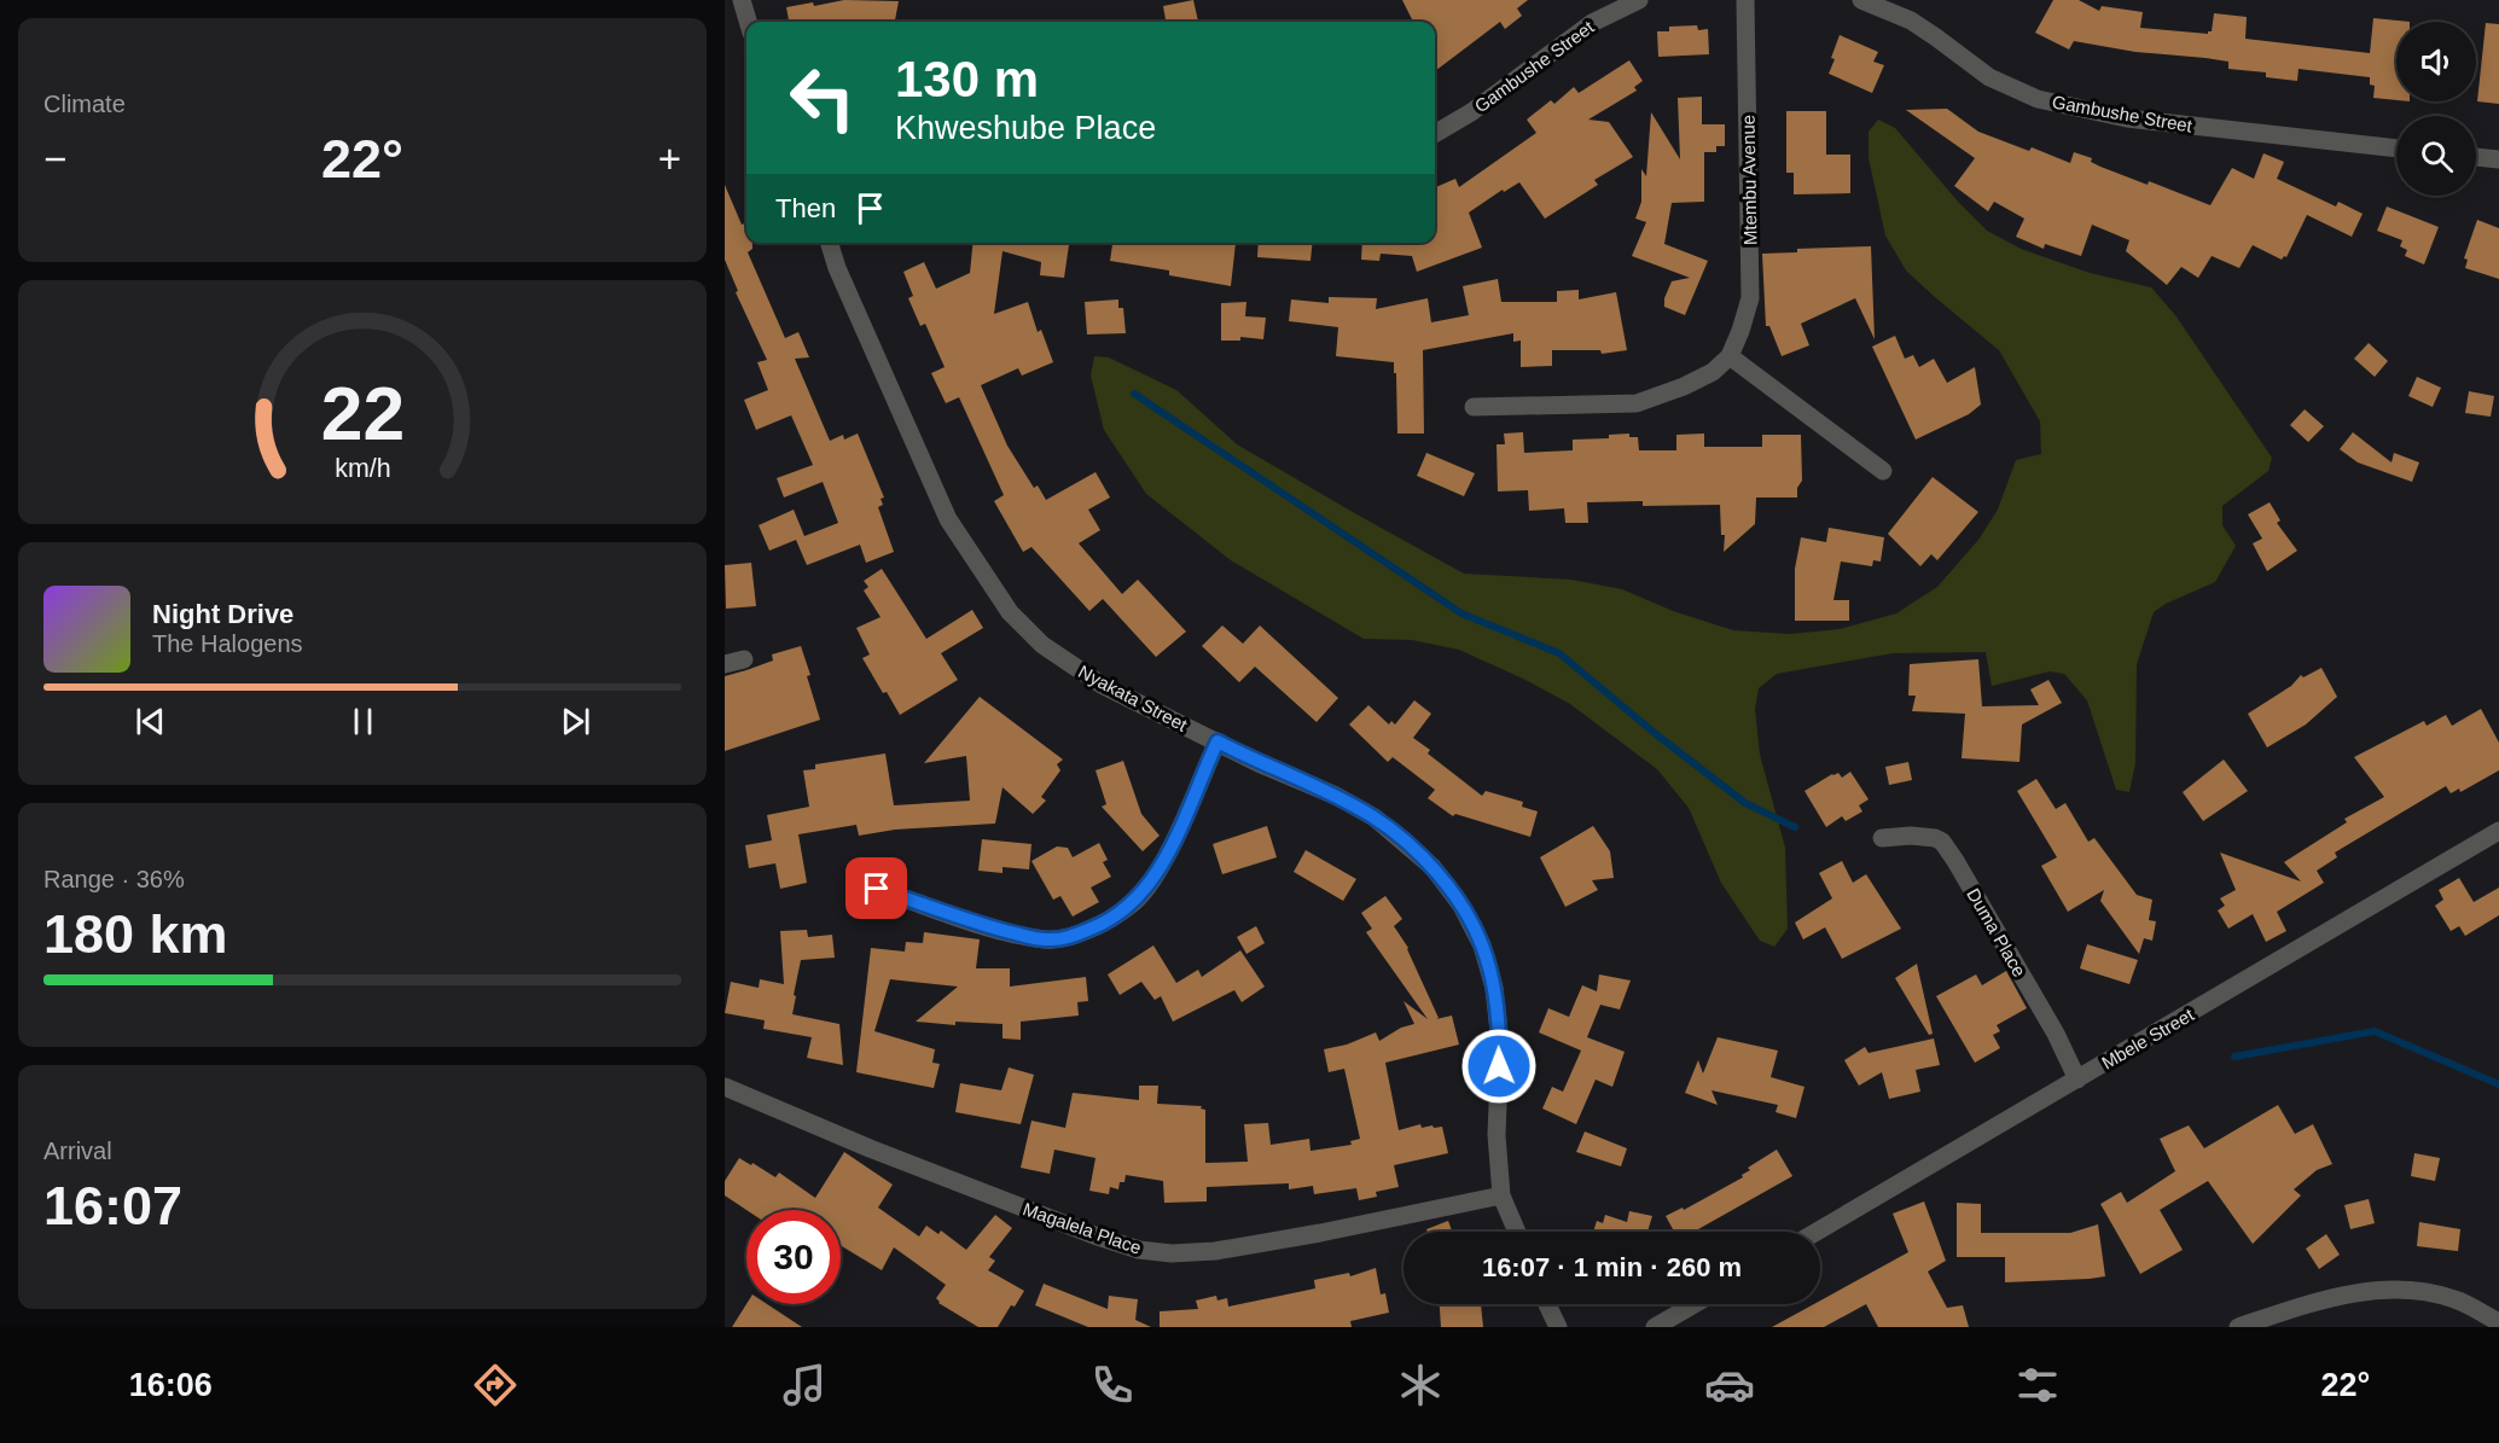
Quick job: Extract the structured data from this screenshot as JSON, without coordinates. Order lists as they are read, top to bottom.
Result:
{
  "streets": {
    "street": [
      "Gambushe Street",
      "Mtembu Avenue",
      "Nyakata Street",
      "Duma Place",
      "Mbele Street",
      "Magalela Place"
    ]
  },
  "crossings": [
    ["Nyakata Street", "Magalela Place"],
    ["Duma Place", "Mbele Street"]
  ],
  "page": {
    "tile": [
      "Climate",
      ["Range · 36%", "180 km"],
      ["Arrival", "16:07"]
    ],
    "turn": ["130 m", "Khweshube Place"],
    "heat": ["−", "22°", "+"],
    "then": "Then",
    "song": ["Night Drive", "The Halogens"],
    "limit": "30",
    "trip": "16:07 · 1 min · 260 m",
    "tabs": ["16:06", "22°"],
    "gauge": ["22", "km/h"]
  }
}
